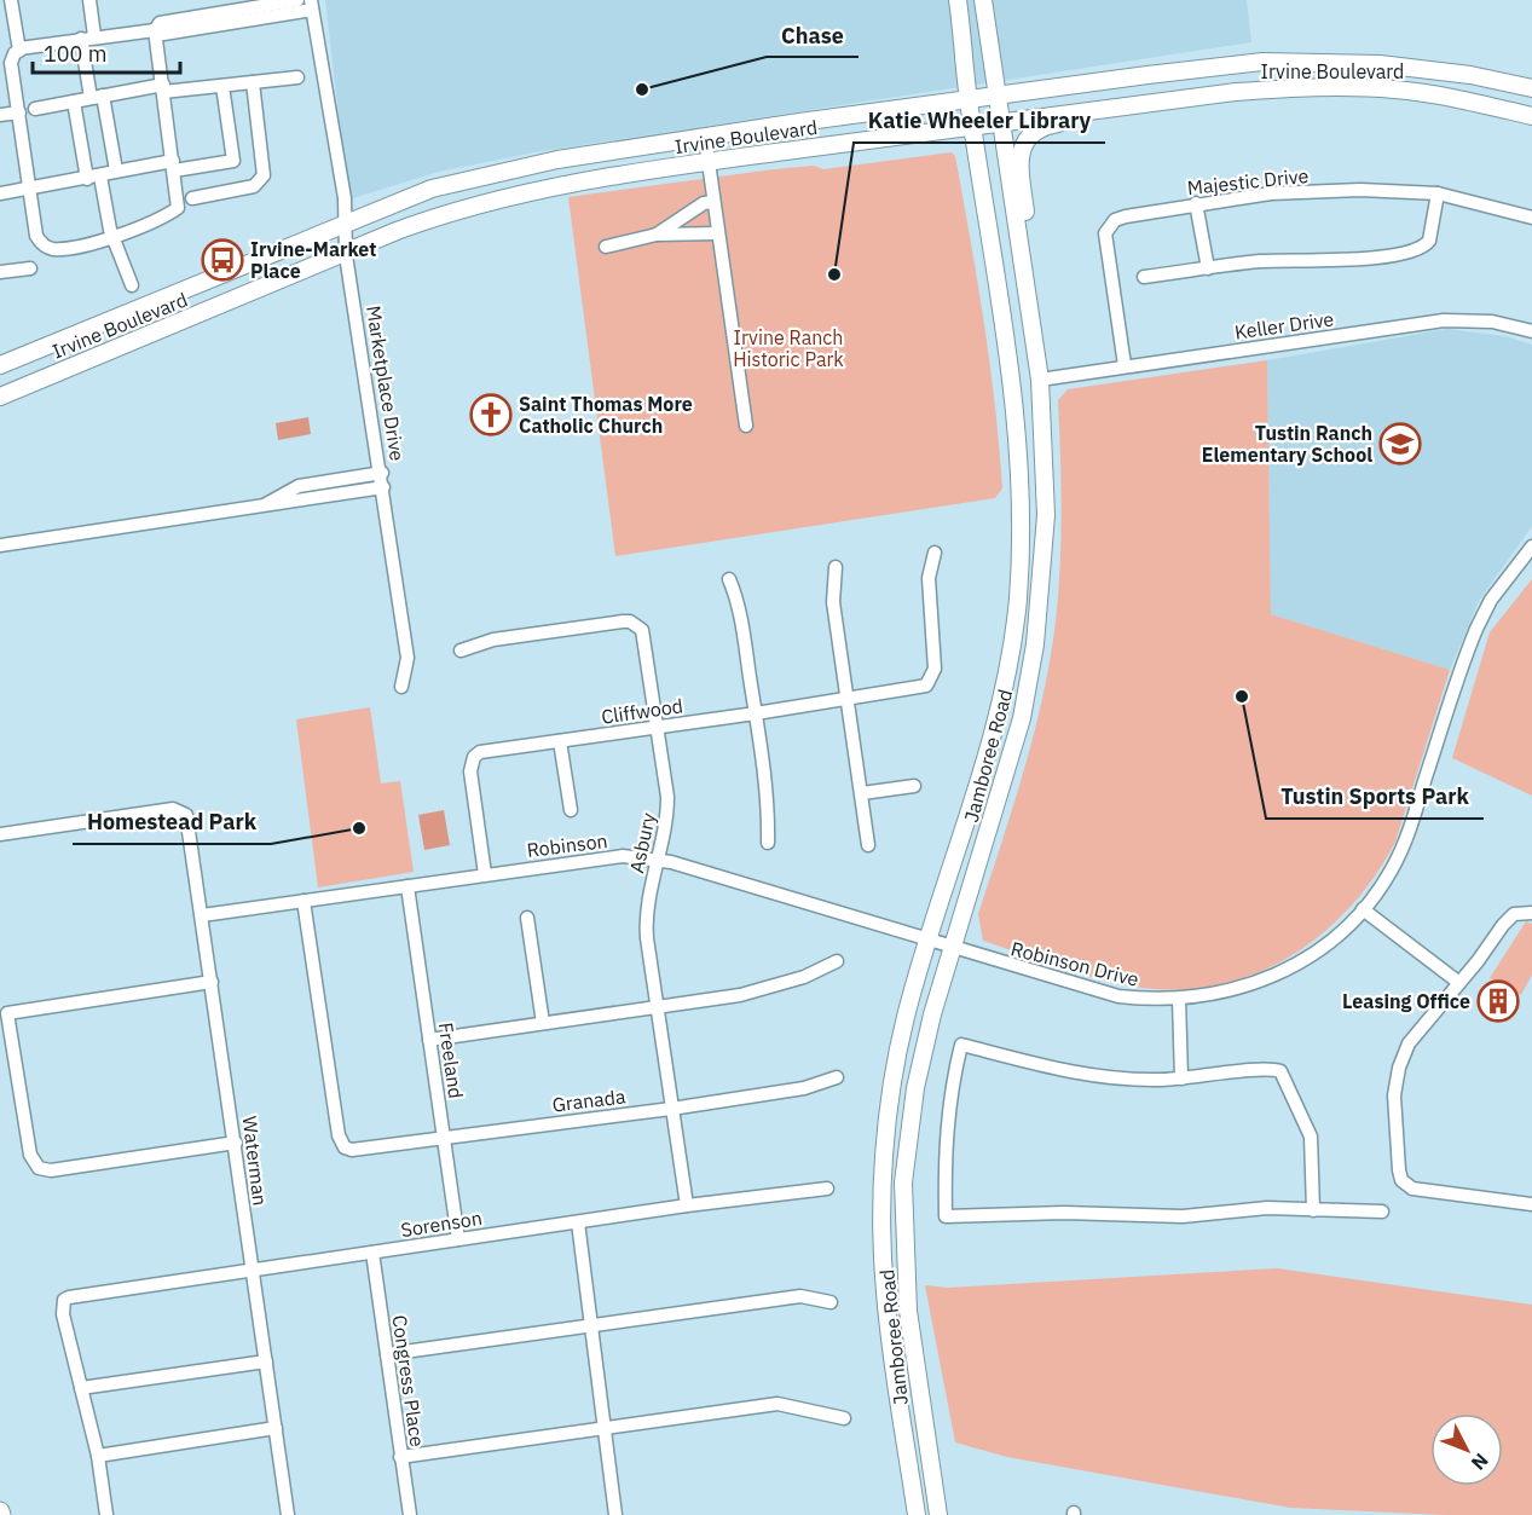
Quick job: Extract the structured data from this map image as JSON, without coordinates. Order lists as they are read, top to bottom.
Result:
{
  "streets": {
    "main road": ["Irvine Boulevard", "Jamboree Road"],
    "street": [
      "Majestic Drive",
      "Keller Drive",
      "Marketplace Drive",
      "Cliffwood",
      "Asbury",
      "Robinson",
      "Robinson Drive",
      "Freeland",
      "Granada",
      "Waterman",
      "Sorenson",
      "Congress Place"
    ]
  },
  "crossings": [
    ["Irvine Boulevard", "Marketplace Drive"],
    ["Irvine Boulevard", "Jamboree Road"],
    ["Majestic Drive", "Keller Drive"],
    ["Keller Drive", "Jamboree Road"],
    ["Cliffwood", "Asbury"],
    ["Cliffwood", "Robinson"],
    ["Jamboree Road", "Robinson"],
    ["Jamboree Road", "Robinson Drive"],
    ["Asbury", "Robinson"],
    ["Asbury", "Granada"],
    ["Asbury", "Sorenson"],
    ["Robinson", "Robinson Drive"],
    ["Robinson", "Freeland"],
    ["Robinson", "Granada"],
    ["Robinson", "Waterman"],
    ["Freeland", "Granada"],
    ["Freeland", "Sorenson"],
    ["Waterman", "Sorenson"],
    ["Sorenson", "Congress Place"]
  ],
  "parks": ["Irvine Ranch Historic Park"],
  "places": {
    "other": [
      "Chase",
      "Katie Wheeler Library",
      "Tustin Sports Park",
      "Homestead Park"
    ],
    "bus stop": ["Irvine-Market Place"],
    "church": ["Saint Thomas More Catholic Church"],
    "school or university": ["Tustin Ranch Elementary School"],
    "building": ["Leasing Office"]
  },
  "scale_bar": "100 m",
  "north": "bottom right"
}
